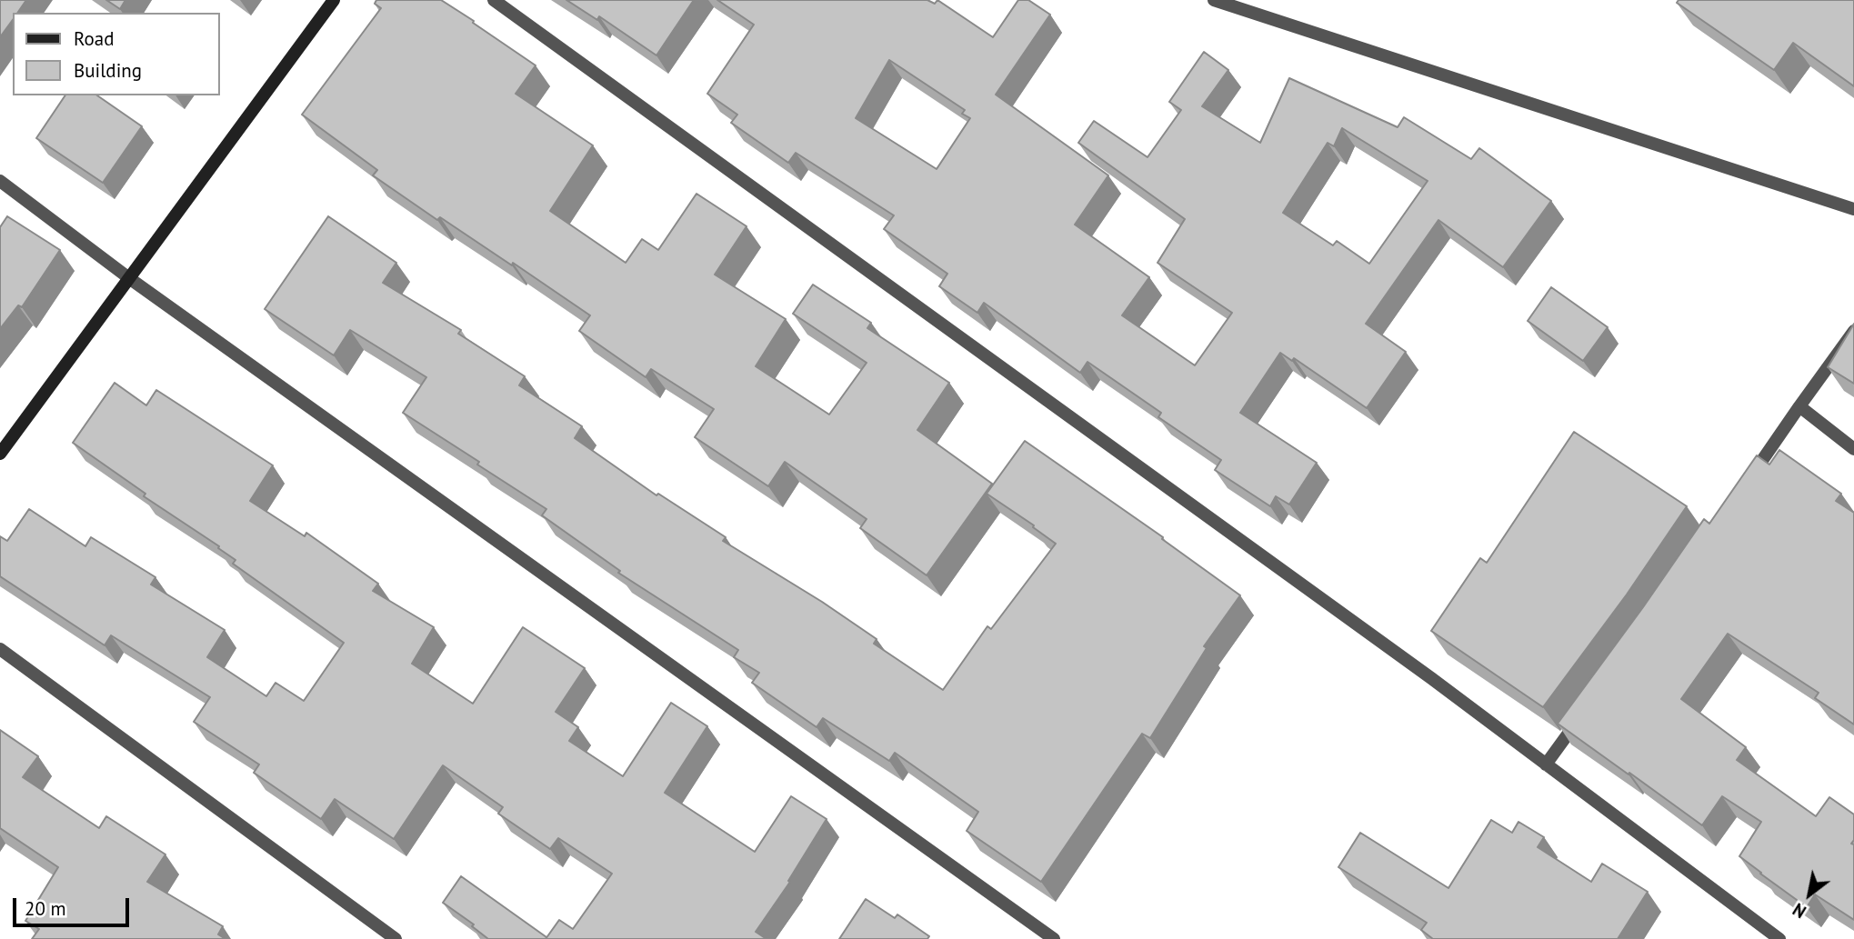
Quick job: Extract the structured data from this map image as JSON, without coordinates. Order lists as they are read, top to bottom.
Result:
{
  "legend": ["Road", "Building"],
  "scale_bar": "20 m",
  "north": "bottom left"
}
